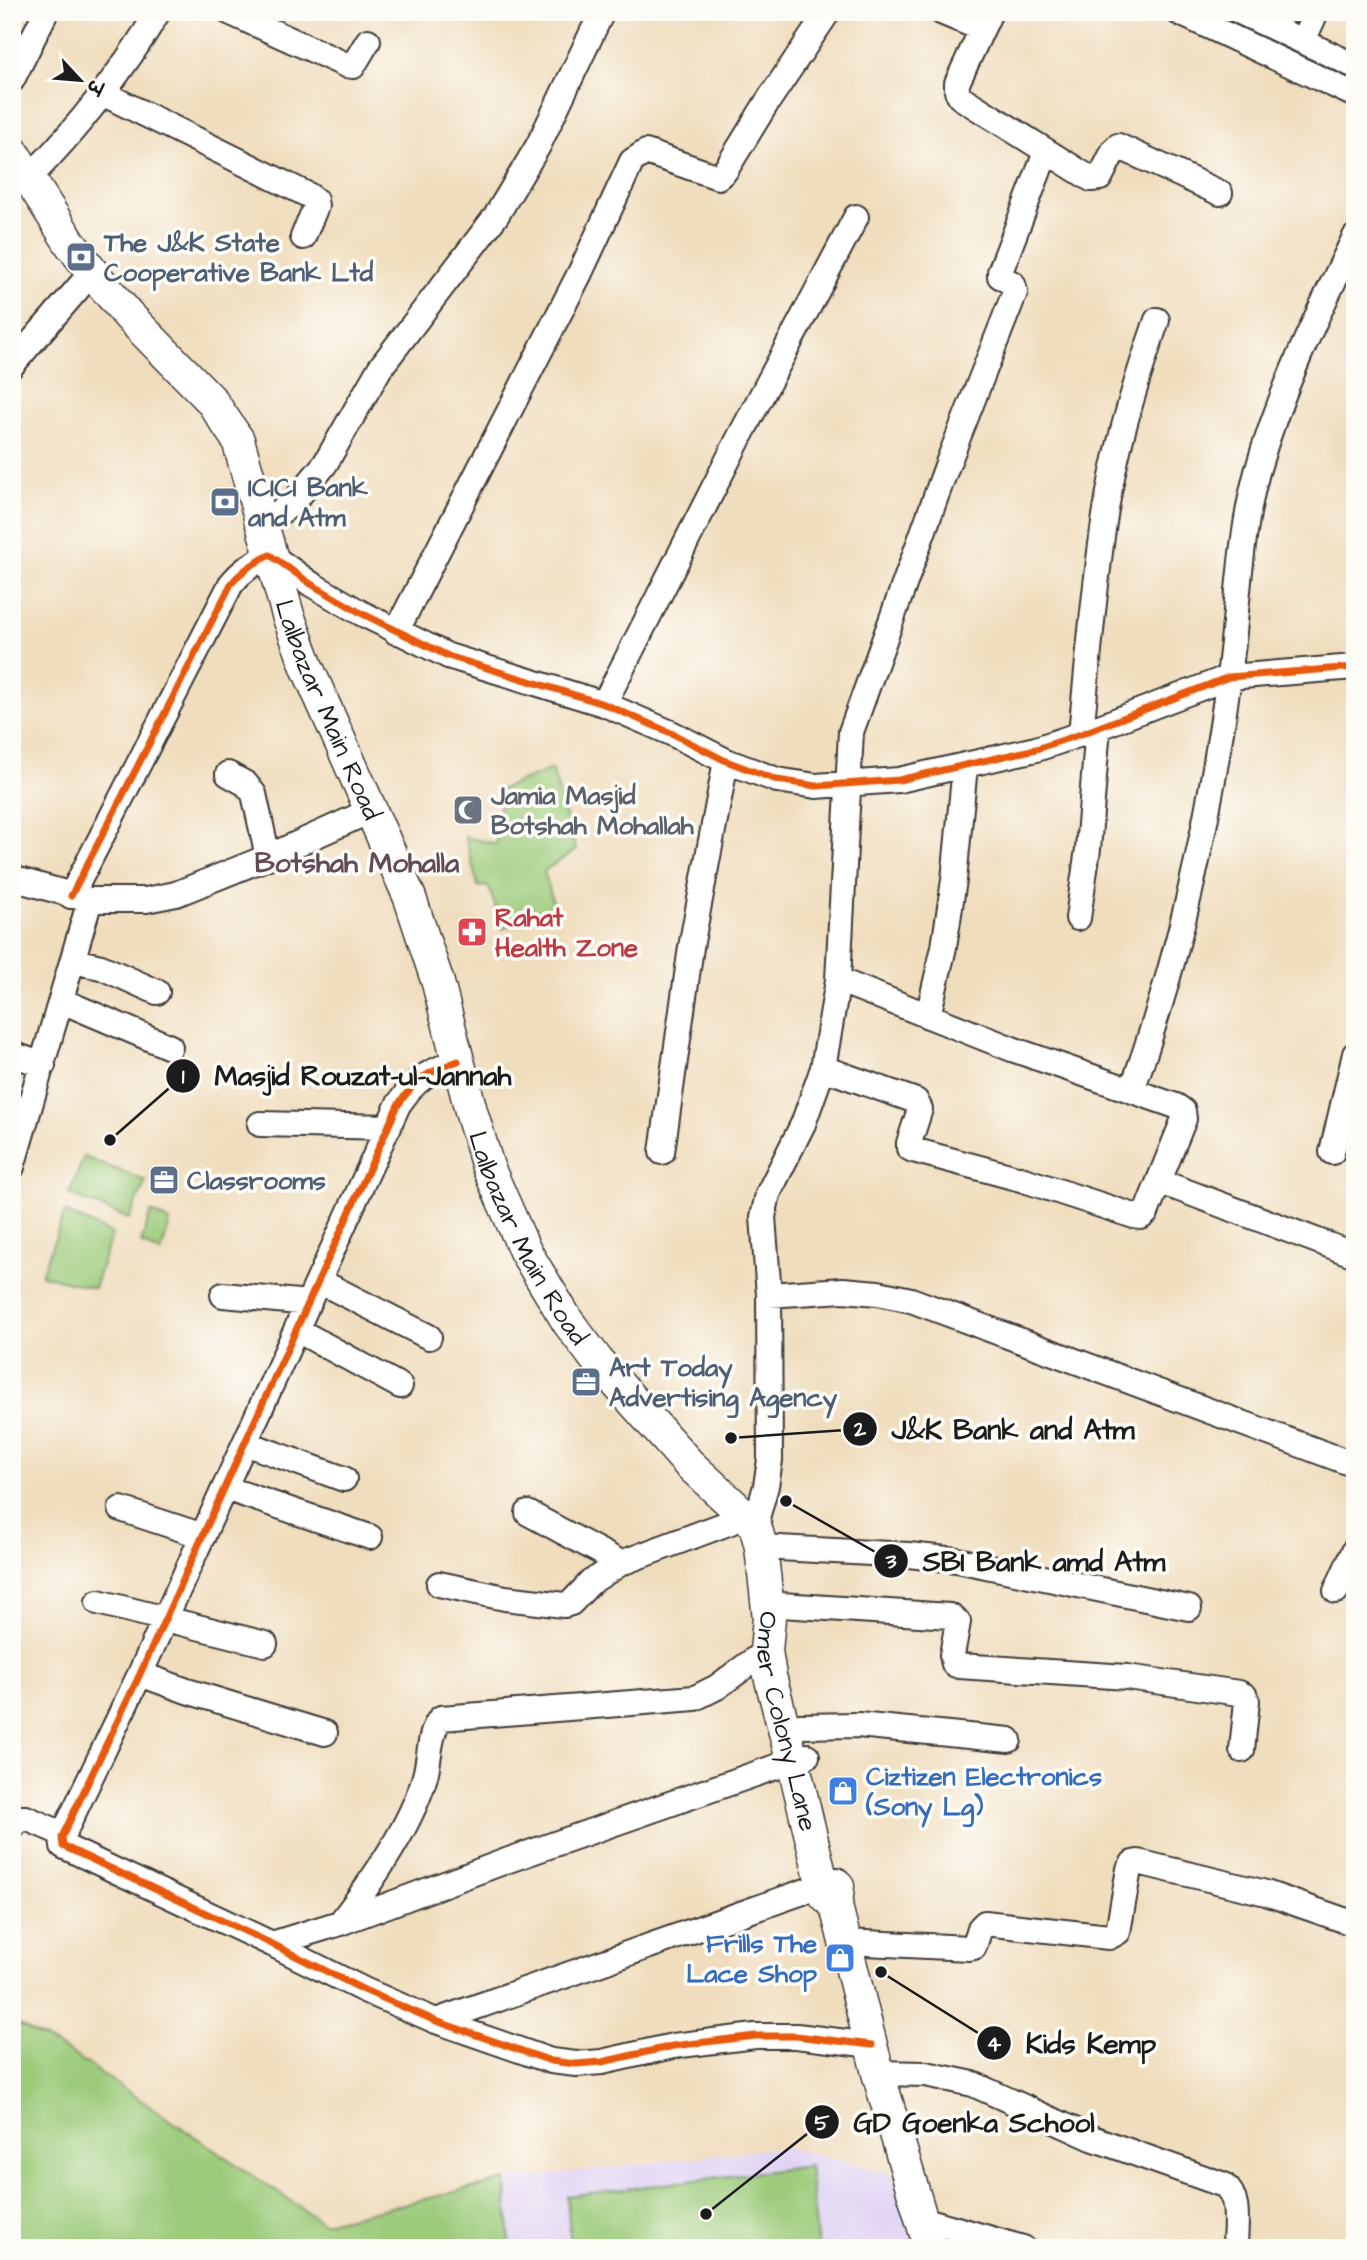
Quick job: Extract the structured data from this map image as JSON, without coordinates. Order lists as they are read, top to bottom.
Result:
{
  "streets": {
    "main road": ["Lalbazar Main Road", "Omer Colony Lane"]
  },
  "districts": ["Botshah Mohalla"],
  "places": {
    "bank": ["The J&K State Cooperative Bank Ltd", "ICICI Bank and Atm"],
    "mosque": ["Jamia Masjid Botshah Mohallah"],
    "pharmacy": ["Rahat Health Zone"],
    "other": [
      "Masjid Rouzat-ul-Jannah",
      "J&K Bank and Atm",
      "SBI Bank amd Atm",
      "Kids Kemp",
      "GD Goenka School"
    ],
    "office": ["Classrooms", "Art Today Advertising Agency"],
    "shop": ["Ciztizen Electronics (Sony Lg)", "Frills The Lace Shop"]
  },
  "north": "bottom right"
}
